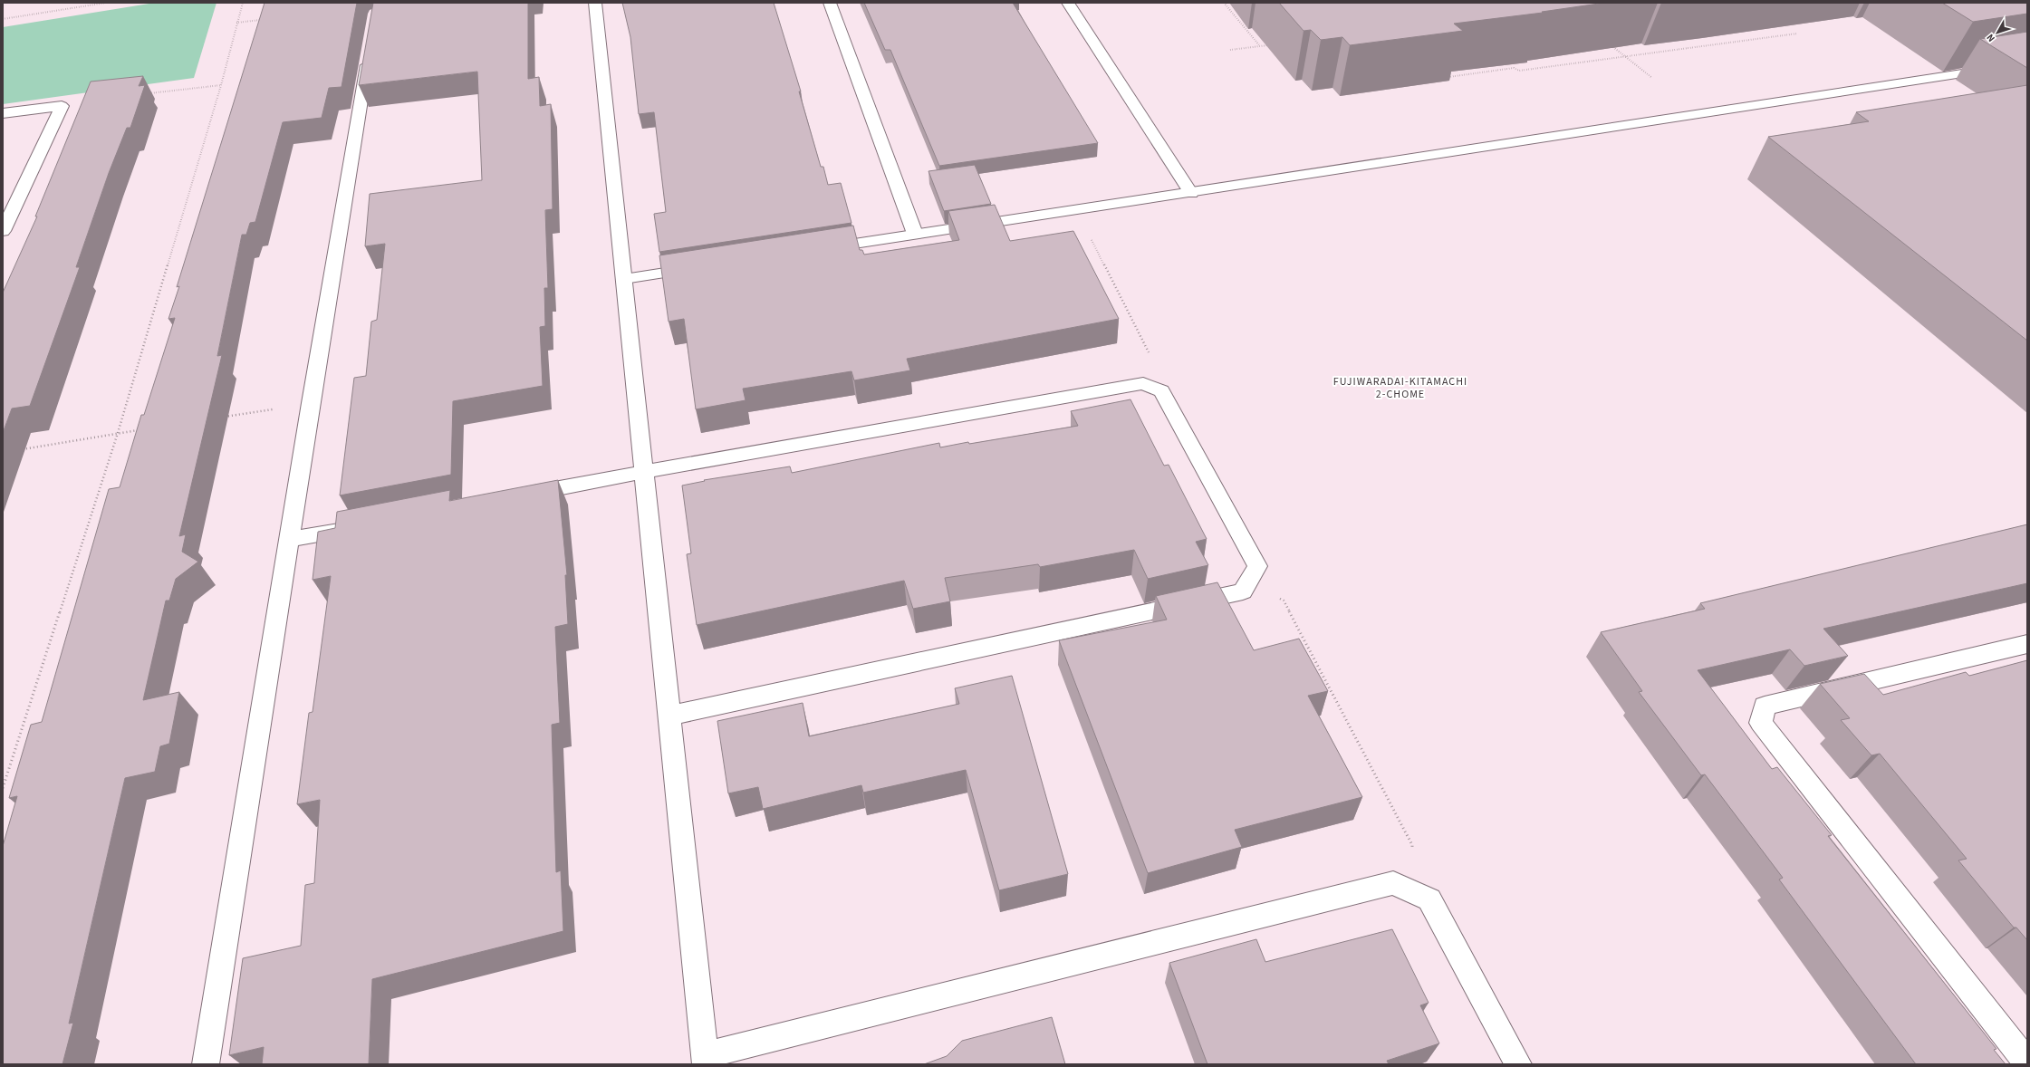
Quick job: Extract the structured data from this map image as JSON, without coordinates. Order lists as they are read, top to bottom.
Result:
{
  "districts": ["FUJIWARADAI-KITAMACHI 2-CHOME"],
  "north": "bottom left"
}
